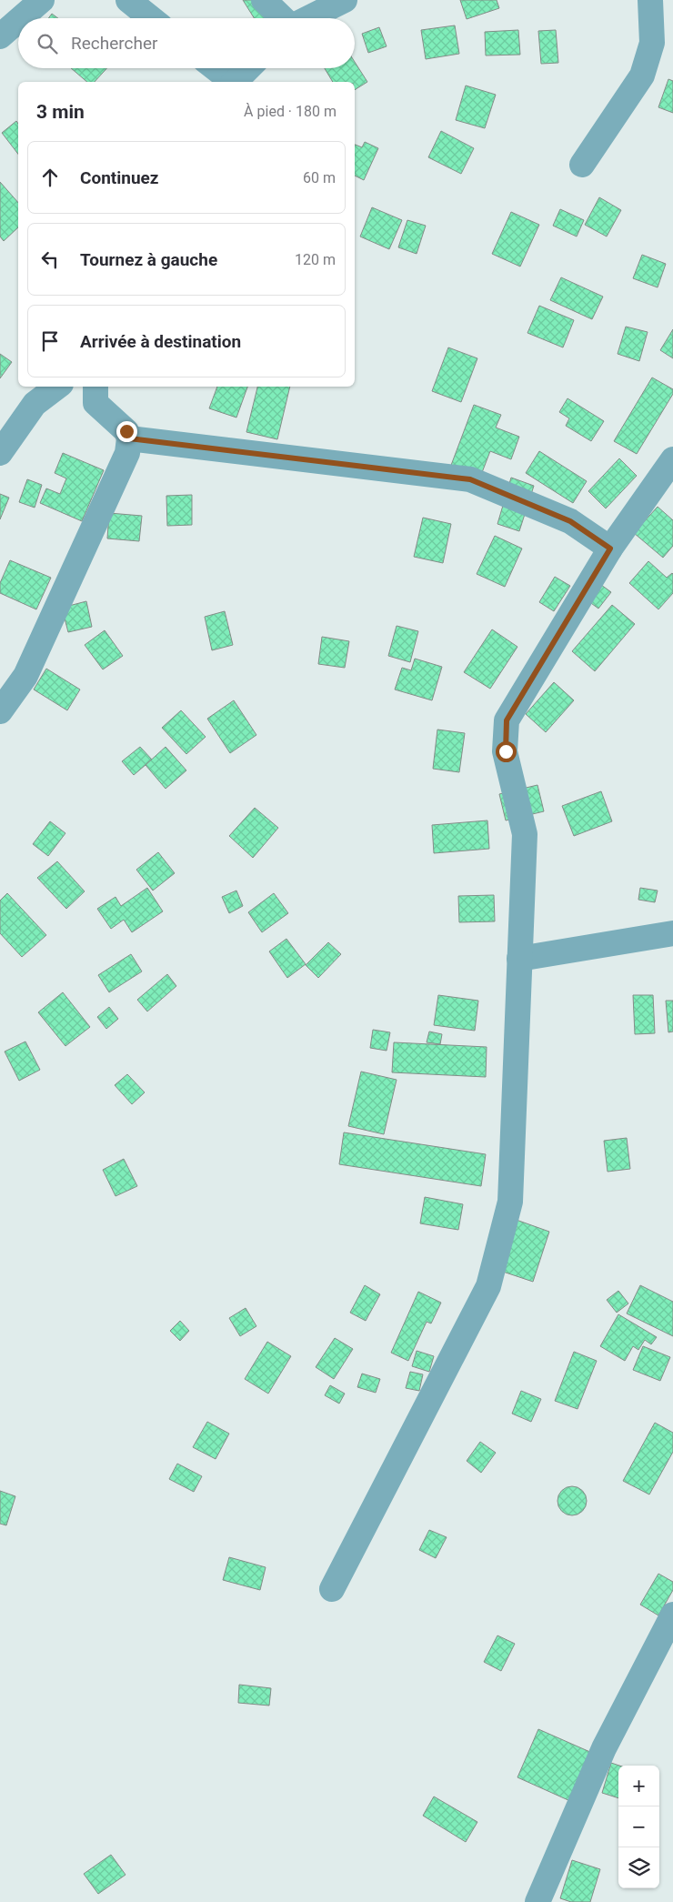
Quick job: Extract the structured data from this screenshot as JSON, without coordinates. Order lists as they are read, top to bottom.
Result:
{
  "page": {
    "search": "Rechercher",
    "heading": ["3 min", "À pied · 180 m"],
    "list": [
      ["Continuez", "60 m"],
      ["Tournez à gauche", "120 m"],
      "Arrivée à destination"
    ],
    "map_buttons": ["+", "−"]
  }
}
